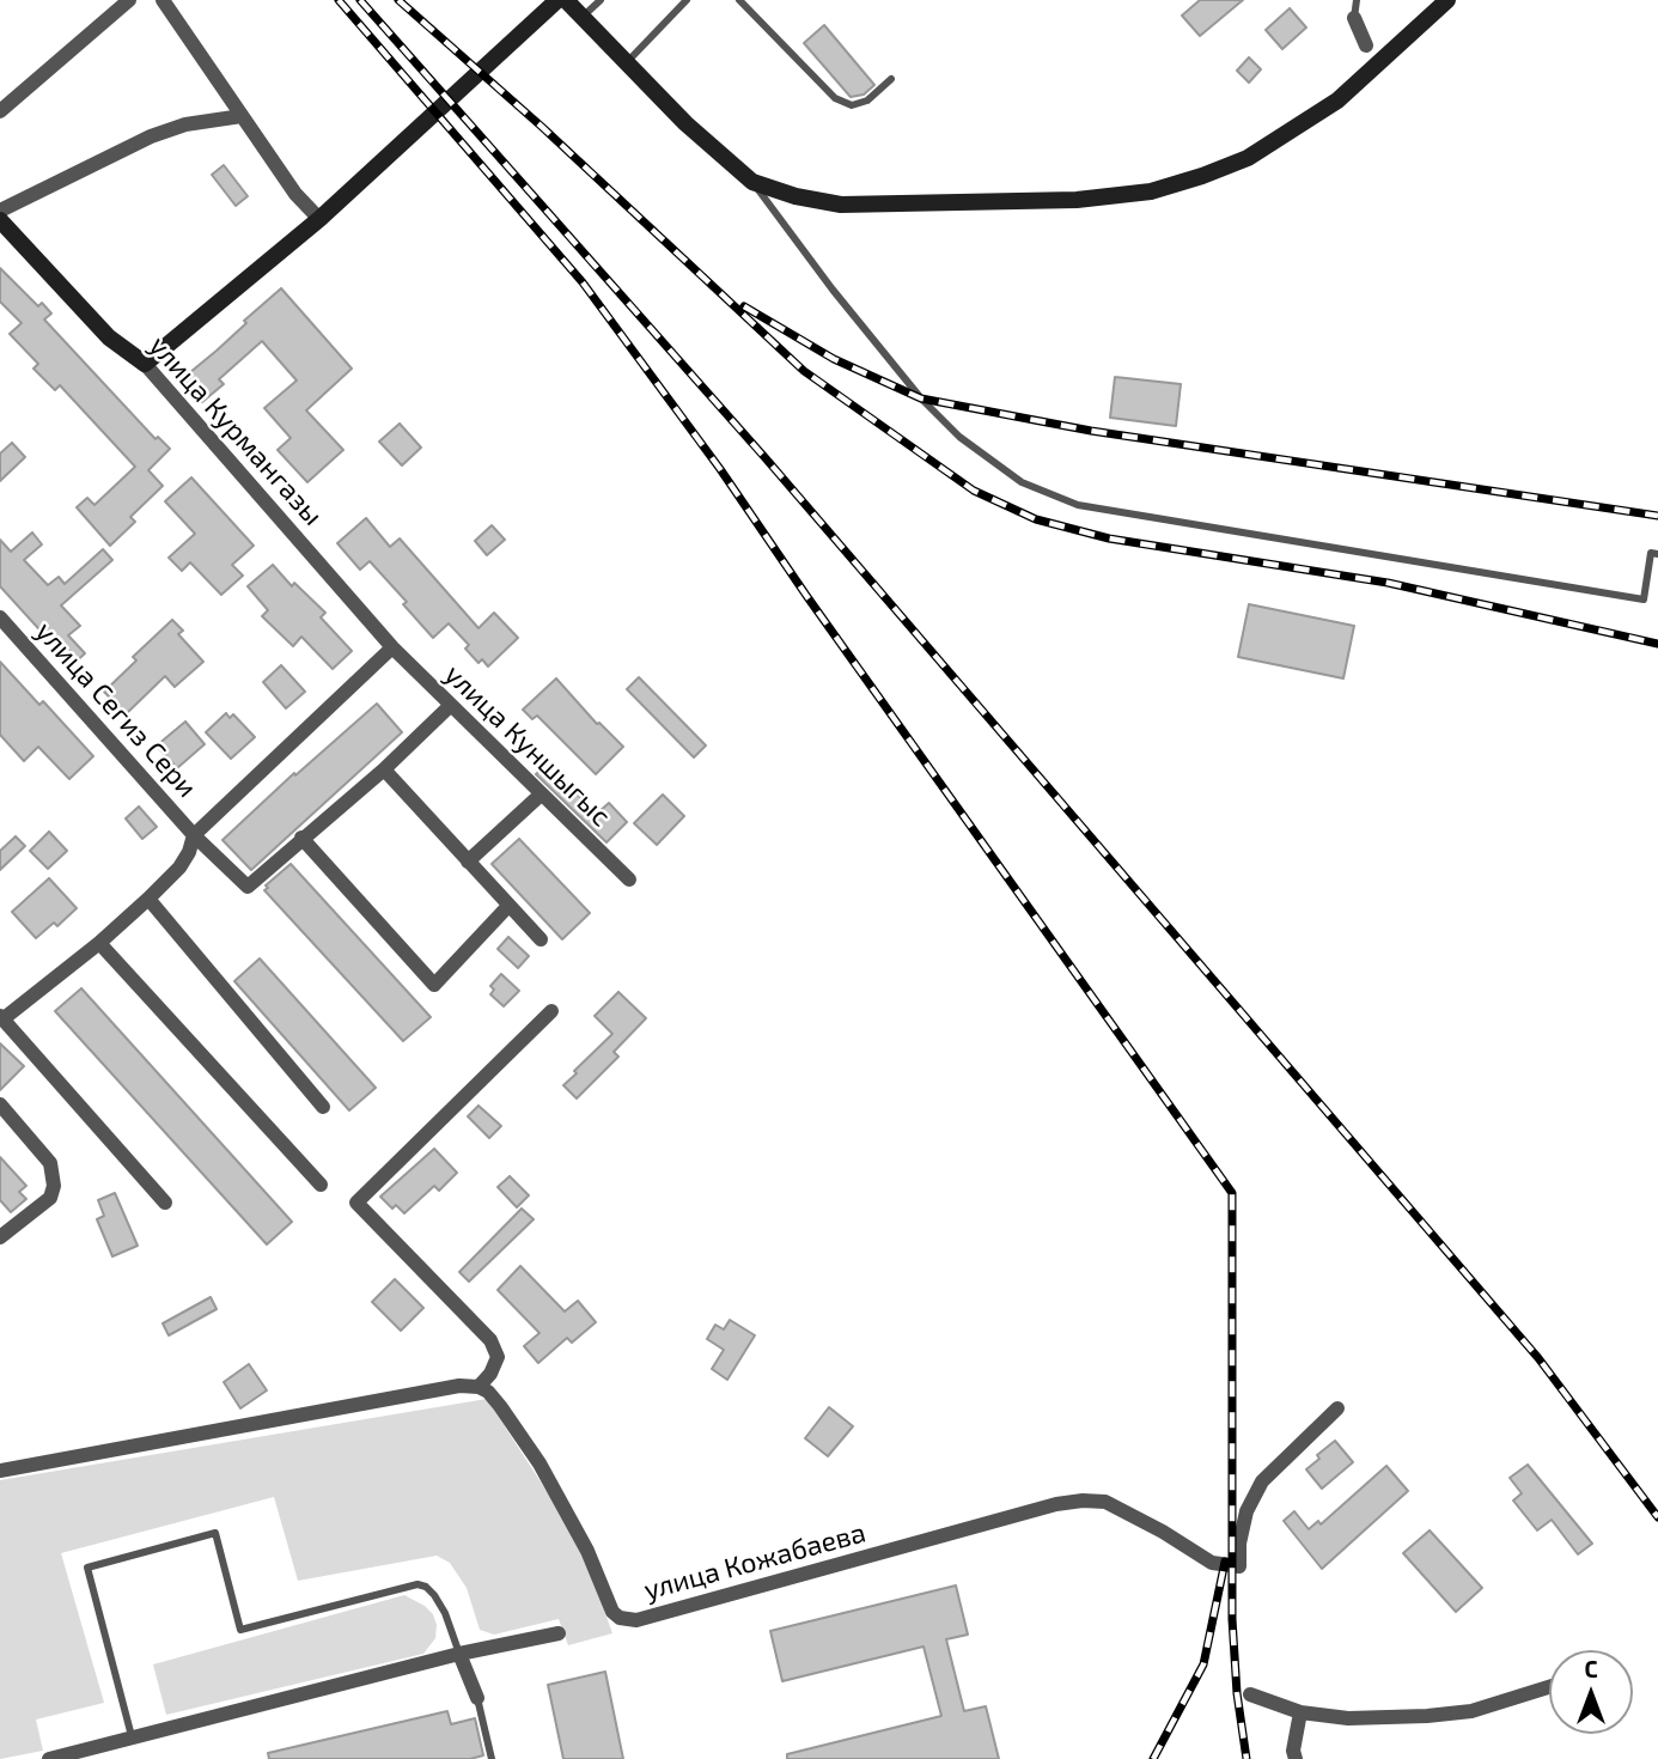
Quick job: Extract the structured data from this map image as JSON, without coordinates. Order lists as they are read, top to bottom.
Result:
{
  "streets": {
    "main road": ["улица Курмангазы"],
    "street": ["улица Сегиз Сери", "улица Куншыгыс", "улица Кожабаева"]
  },
  "crossings": [
    ["улица Курмангазы", "улица Куншыгыс"]
  ],
  "north": "top"
}
